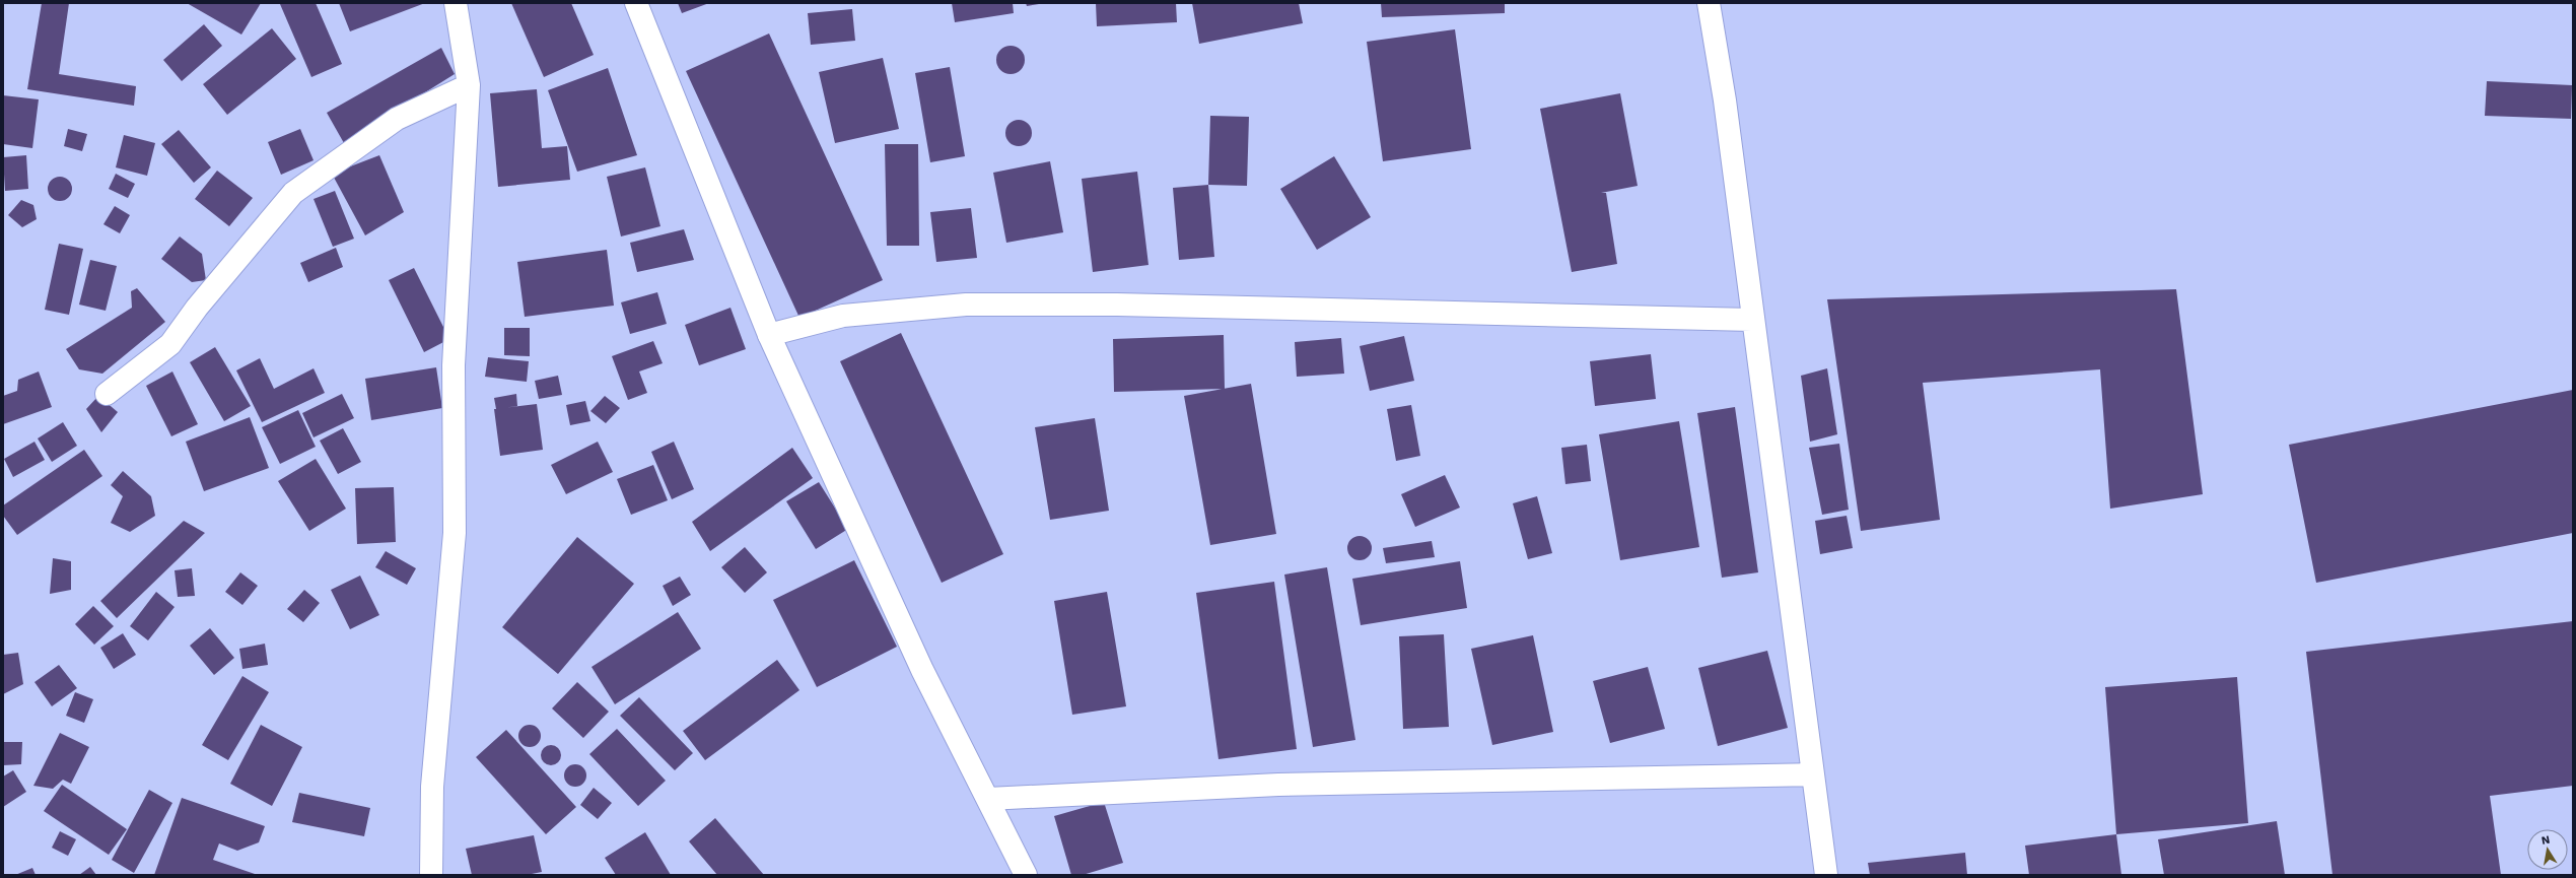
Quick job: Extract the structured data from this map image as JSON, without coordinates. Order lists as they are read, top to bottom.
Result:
{
  "north": "top"
}
